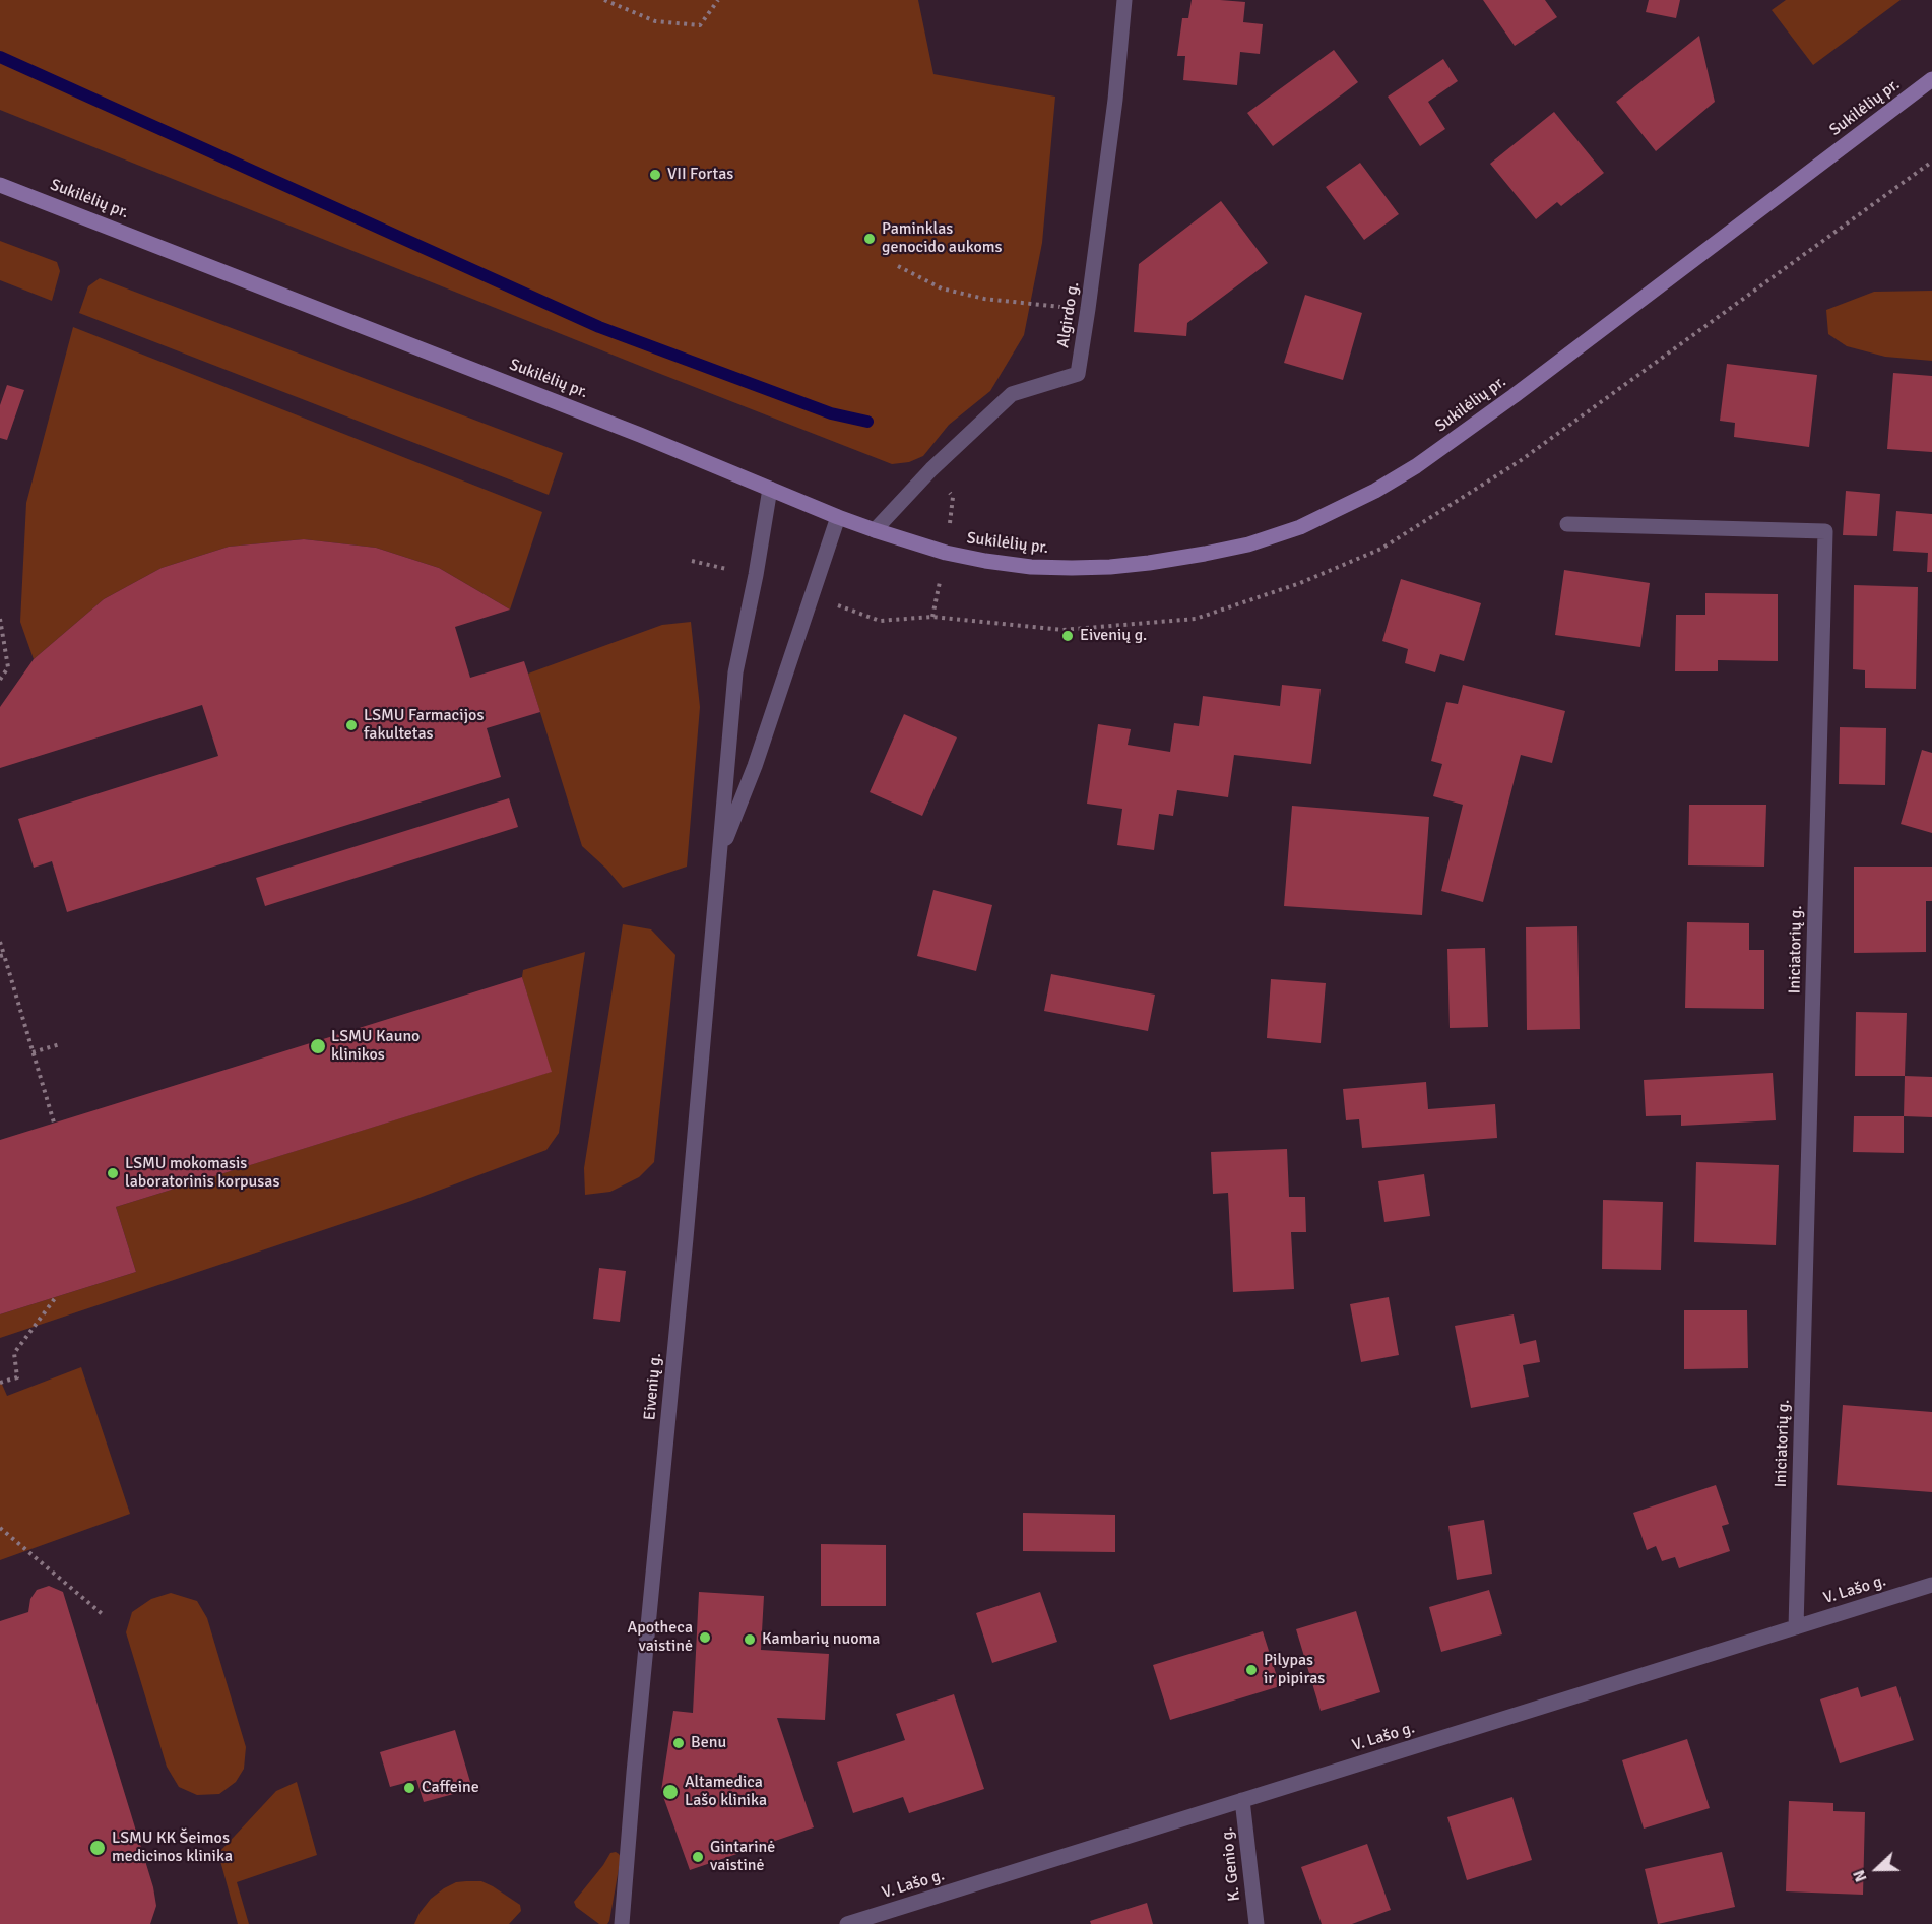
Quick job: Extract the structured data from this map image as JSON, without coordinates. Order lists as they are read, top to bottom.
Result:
{
  "streets": {
    "main road": ["Sukilėlių pr."],
    "street": [
      "Algirdo g.",
      "Iniciatorių g.",
      "Eivenių g.",
      "V. Lašo g.",
      "K. Genio g."
    ]
  },
  "crossings": [
    ["Sukilėlių pr.", "Algirdo g."],
    ["Sukilėlių pr.", "Eivenių g."],
    ["Iniciatorių g.", "V. Lašo g."],
    ["V. Lašo g.", "K. Genio g."]
  ],
  "places": [
    "VII Fortas",
    "Paminklas genocido aukoms",
    "Eivenių g.",
    "LSMU Farmacijos fakultetas",
    "LSMU Kauno klinikos",
    "LSMU mokomasis laboratorinis korpusas",
    "Apotheca vaistinė",
    "Kambarių nuoma",
    "Pilypas ir pipiras",
    "Benu",
    "Caffeine",
    "Altamedica Lašo klinika",
    "LSMU KK Šeimos medicinos klinika",
    "Gintarinė vaistinė"
  ],
  "north": "left"
}
